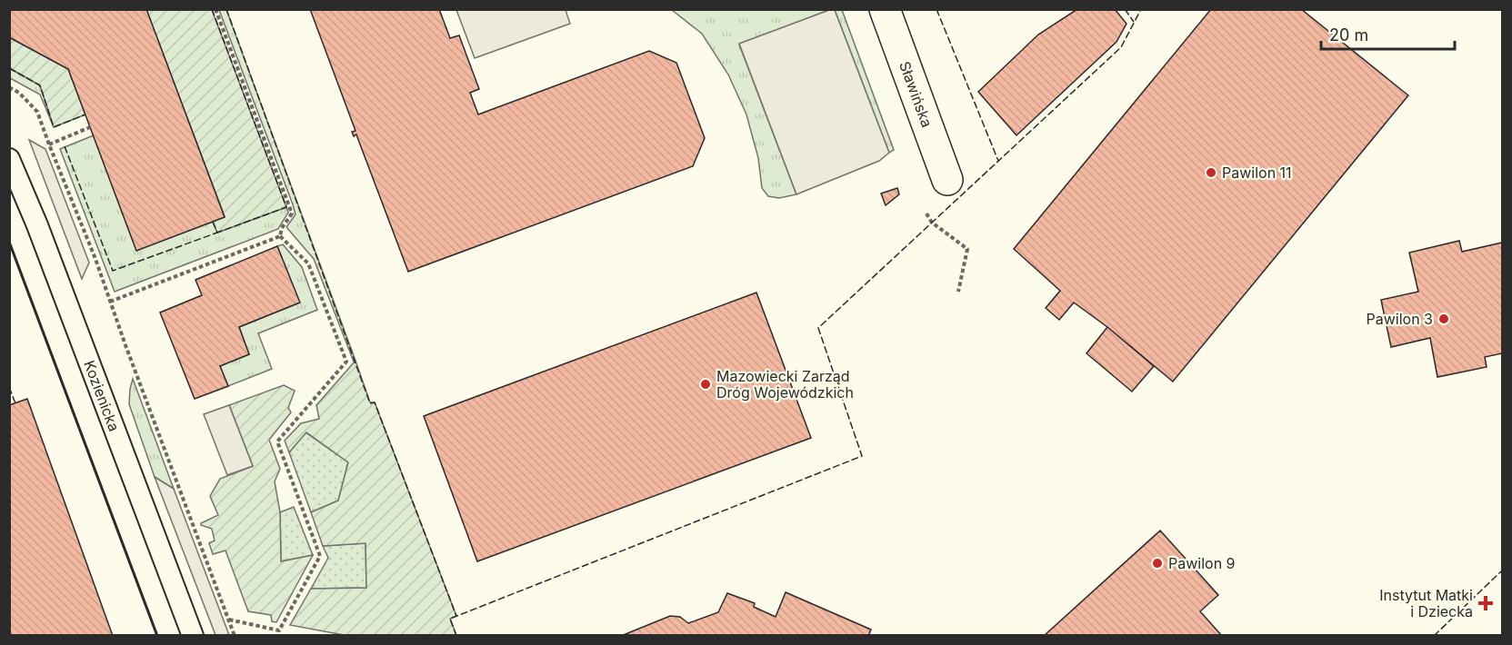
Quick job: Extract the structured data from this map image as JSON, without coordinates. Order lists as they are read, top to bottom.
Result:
{
  "streets": {
    "street": ["Sławińska"],
    "lane": ["Kozienicka"]
  },
  "places": {
    "other": [
      "Pawilon 11",
      "Pawilon 3",
      "Mazowiecki Zarząd Dróg Wojewódzkich",
      "Pawilon 9"
    ],
    "health": ["Instytut Matki i Dziecka"]
  },
  "scale_bar": "20 m"
}
